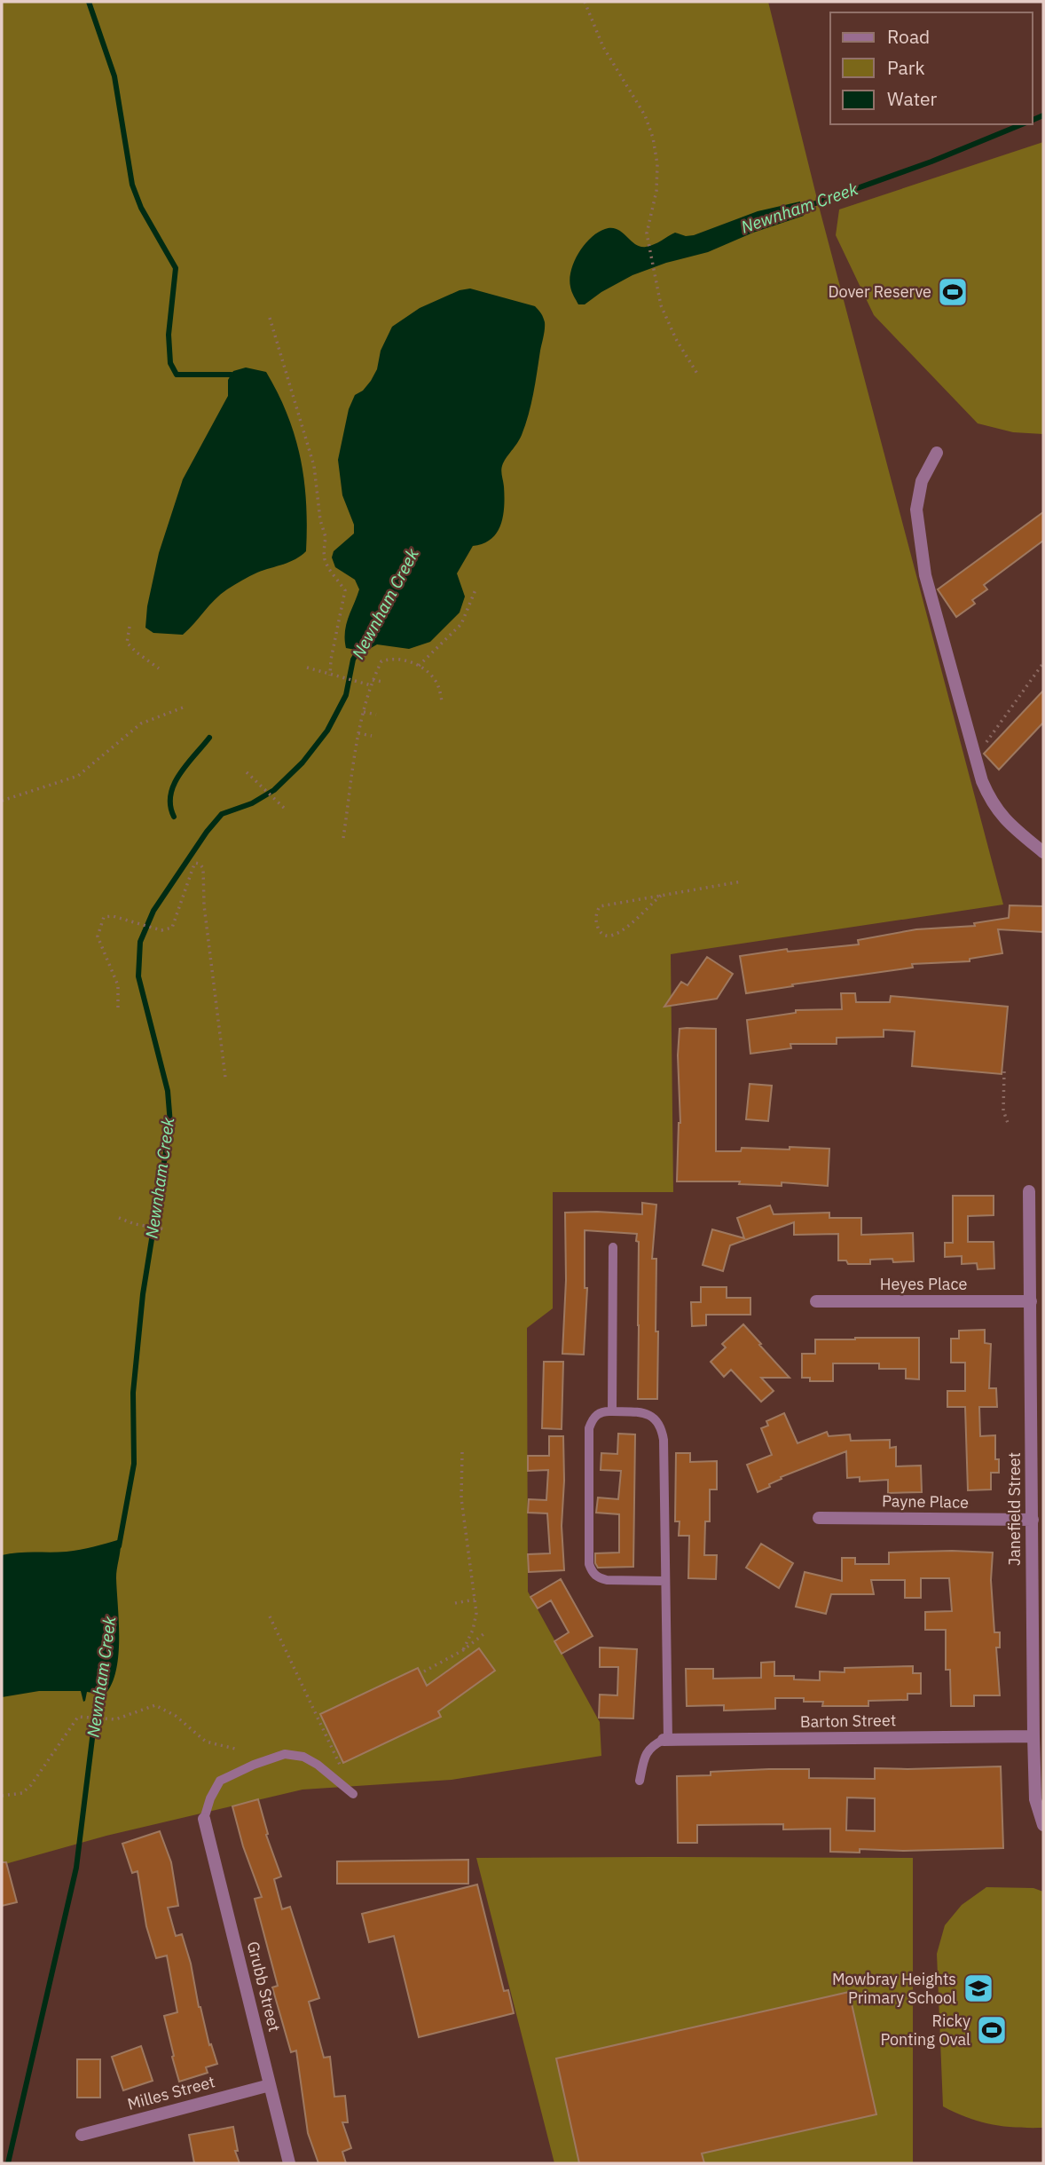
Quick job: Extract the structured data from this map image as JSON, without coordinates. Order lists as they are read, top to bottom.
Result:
{
  "streets": {
    "street": [
      "Heyes Place",
      "Payne Place",
      "Janefield Street",
      "Barton Street",
      "Grubb Street",
      "Milles Street"
    ]
  },
  "crossings": [
    ["Heyes Place", "Janefield Street"],
    ["Payne Place", "Janefield Street"],
    ["Janefield Street", "Barton Street"],
    ["Grubb Street", "Milles Street"]
  ],
  "water": ["Newnham Creek"],
  "places": {
    "sports": ["Dover Reserve", "Ricky Ponting Oval"],
    "school or university": ["Mowbray Heights Primary School"]
  },
  "legend": ["Road", "Park", "Water"]
}
